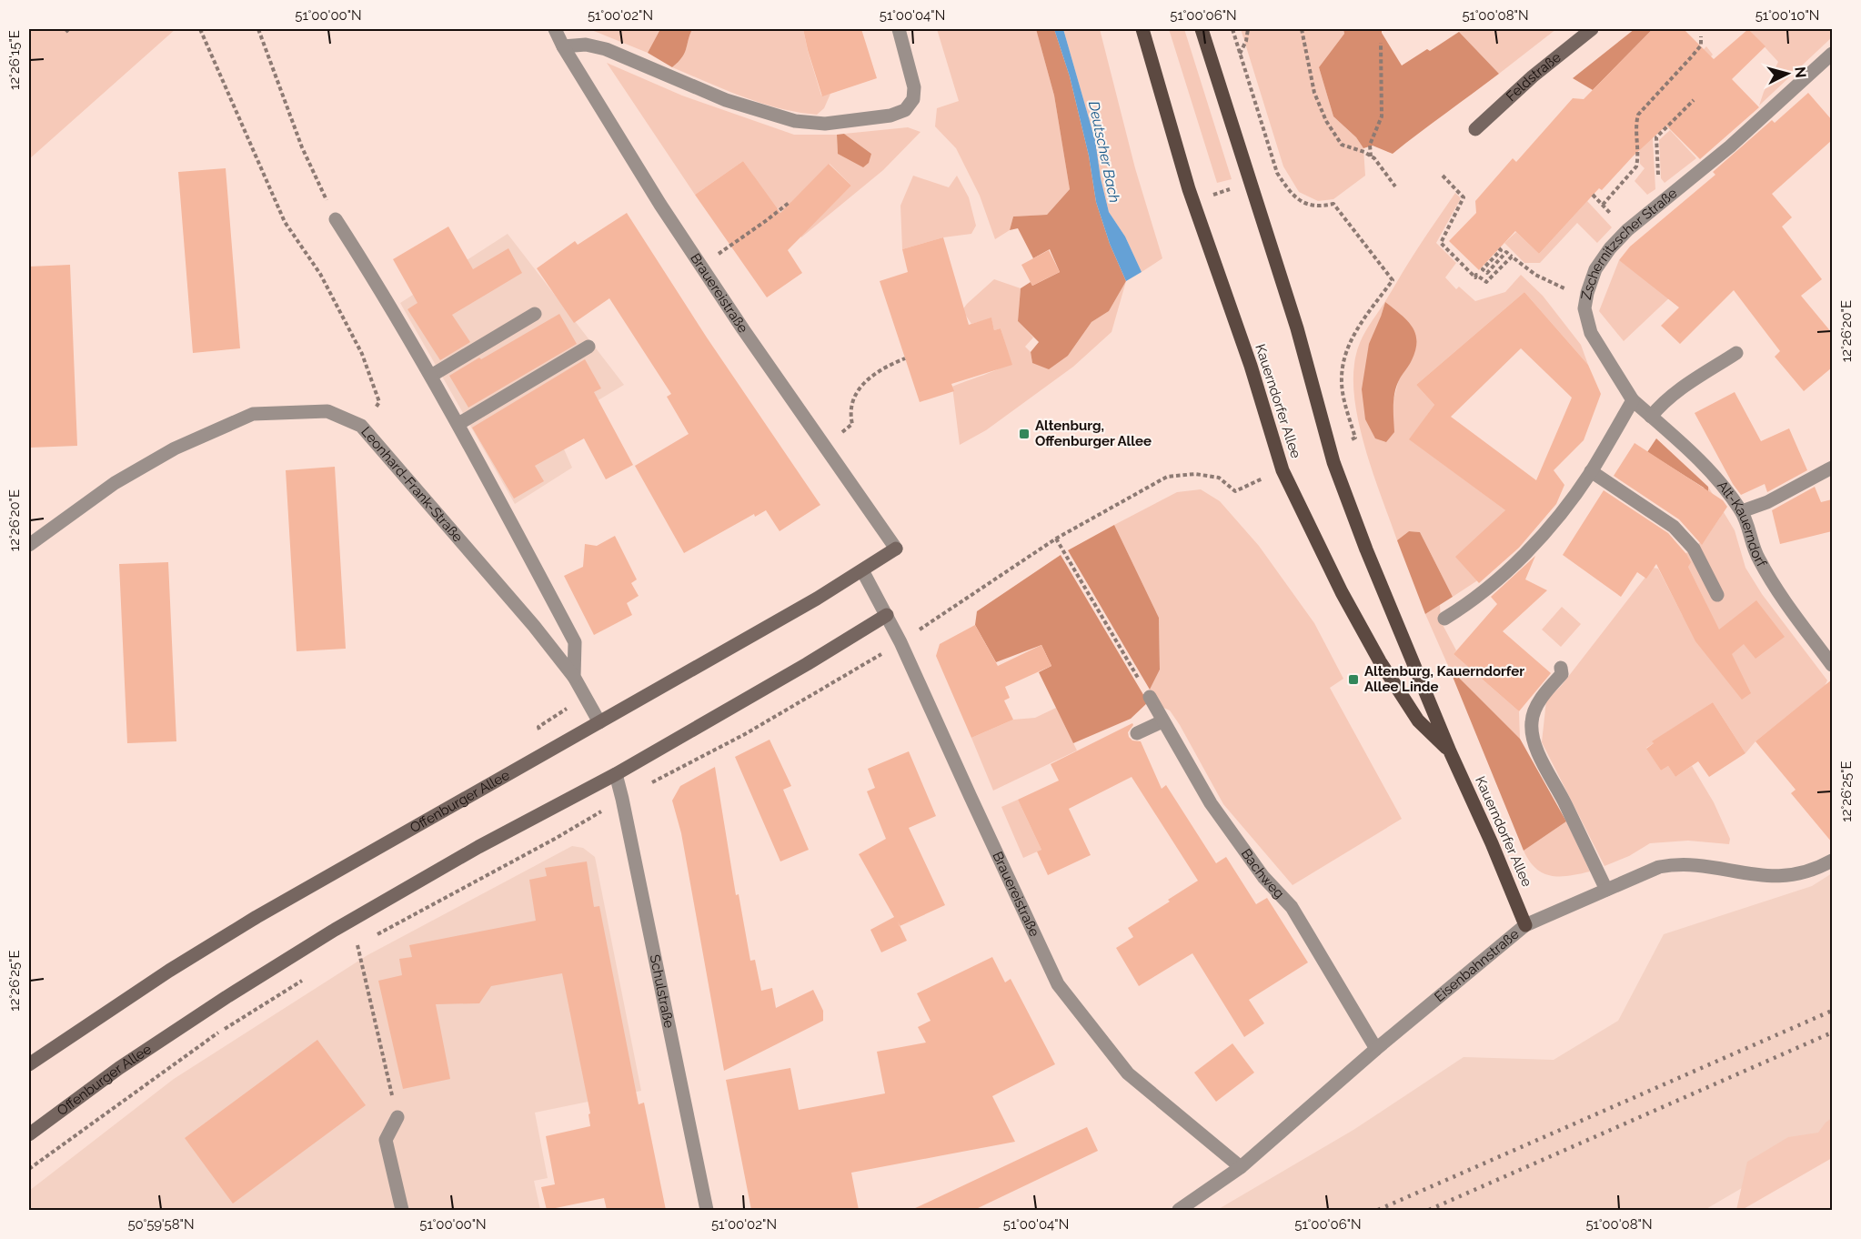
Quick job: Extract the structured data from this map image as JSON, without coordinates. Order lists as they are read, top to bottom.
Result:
{
  "streets": {
    "main road": ["Kauerndorfer Allee"],
    "street": [
      "Feldstraße",
      "Zschernitzscher Straße",
      "Brauereistraße",
      "Leonhard-Frank-Straße",
      "Alt-Kauerndorf",
      "Offenburger Allee",
      "Bachweg",
      "Eisenbahnstraße",
      "Schulstraße"
    ]
  },
  "crossings": [
    ["Zschernitzscher Straße", "Alt-Kauerndorf"],
    ["Brauereistraße", "Offenburger Allee"],
    ["Brauereistraße", "Eisenbahnstraße"],
    ["Kauerndorfer Allee", "Eisenbahnstraße"],
    ["Leonhard-Frank-Straße", "Offenburger Allee"],
    ["Offenburger Allee", "Schulstraße"],
    ["Bachweg", "Eisenbahnstraße"]
  ],
  "water": ["Deutscher Bach"],
  "places": {
    "transit": ["Altenburg, Offenburger Allee", "Altenburg, Kauerndorfer Allee Linde"]
  },
  "north": "right",
  "coordinates": [
    "51°00'00\"N",
    "51°00'02\"N",
    "51°00'04\"N",
    "51°00'06\"N",
    "51°00'08\"N",
    "51°00'10\"N",
    "12°26'15\"E",
    "12°26'20\"E",
    "12°26'25\"E",
    "50°59'58\"N"
  ]
}
